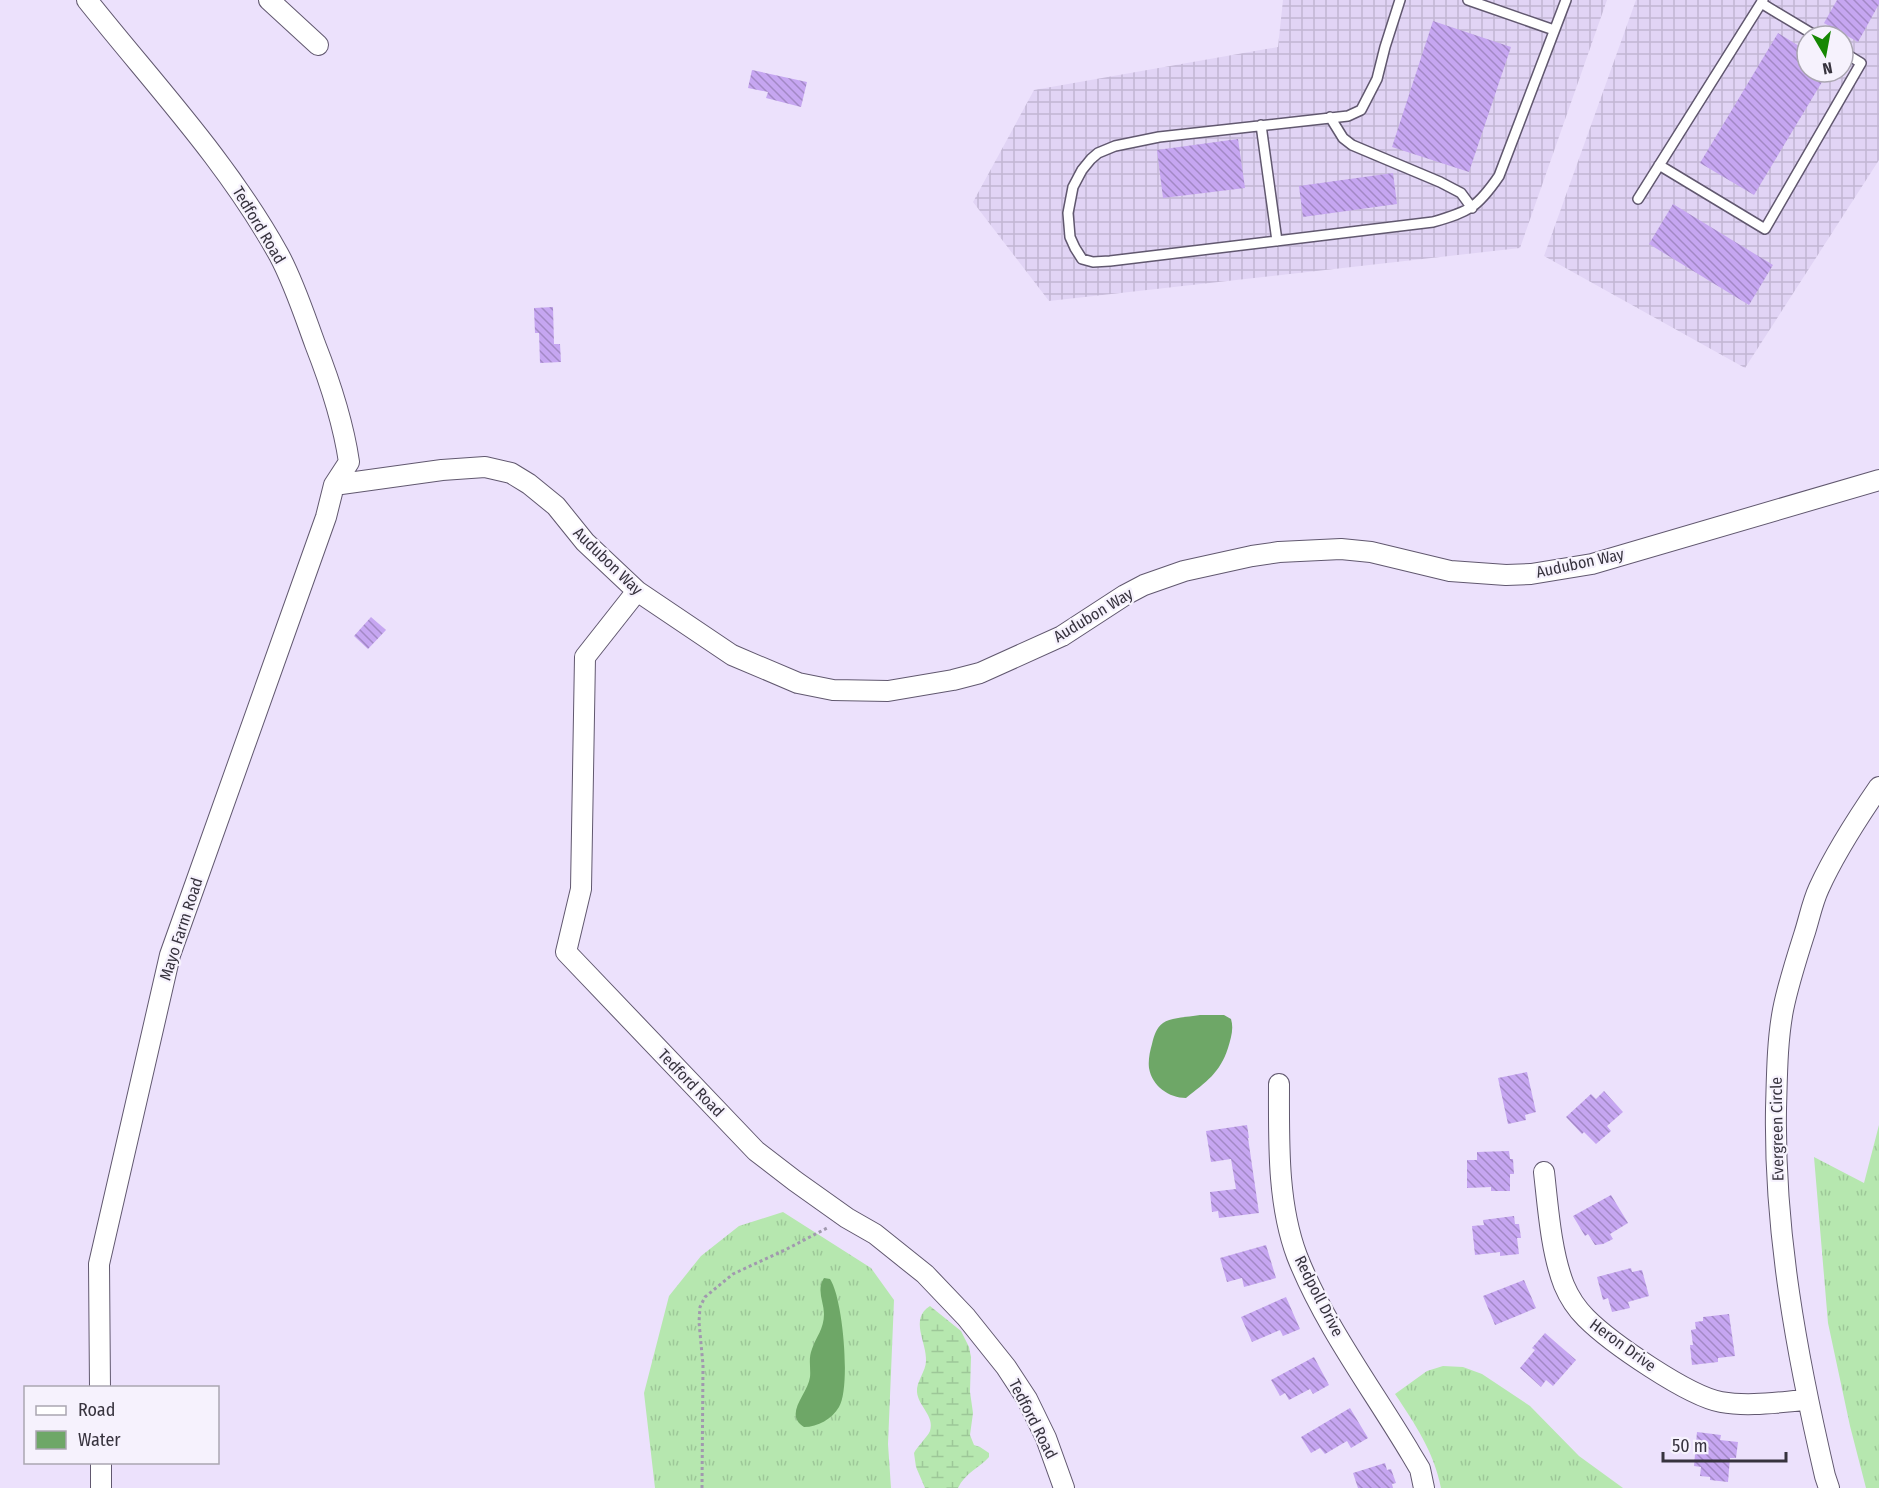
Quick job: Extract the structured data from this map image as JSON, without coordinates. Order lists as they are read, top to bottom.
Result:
{
  "streets": {
    "street": [
      "Tedford Road",
      "Audubon Way",
      "Mayo Farm Road",
      "Evergreen Circle",
      "Redpoll Drive",
      "Heron Drive"
    ]
  },
  "crossings": [
    ["Tedford Road", "Audubon Way"],
    ["Tedford Road", "Mayo Farm Road"],
    ["Audubon Way", "Mayo Farm Road"],
    ["Evergreen Circle", "Heron Drive"]
  ],
  "legend": ["Road", "Water"],
  "scale_bar": "50 m",
  "north": "bottom"
}
